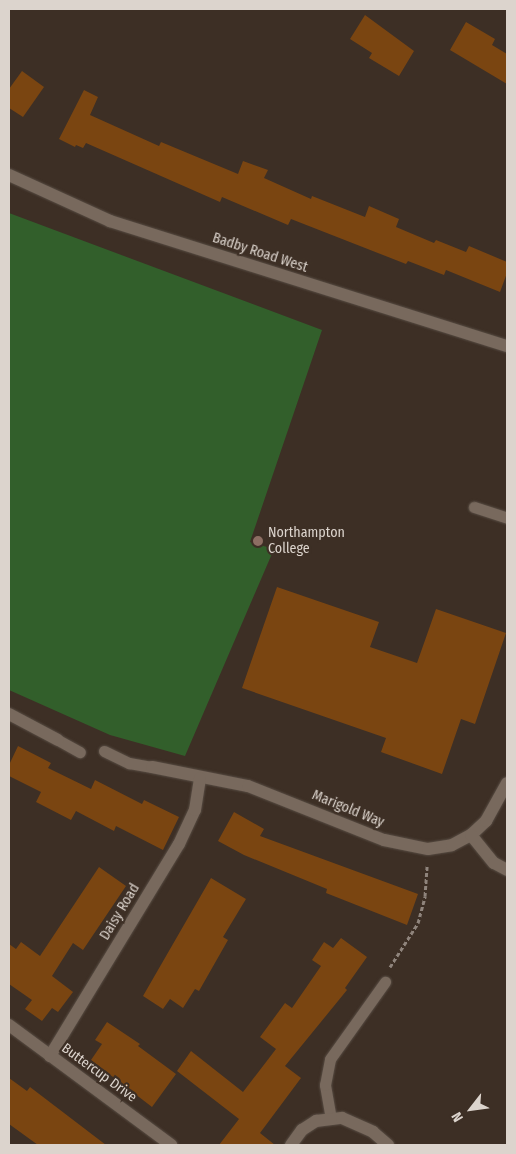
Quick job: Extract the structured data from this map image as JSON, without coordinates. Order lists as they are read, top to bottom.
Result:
{
  "streets": {
    "street": [
      "Badby Road West",
      "Marigold Way",
      "Daisy Road",
      "Buttercup Drive"
    ]
  },
  "crossings": [
    ["Marigold Way", "Daisy Road"],
    ["Daisy Road", "Buttercup Drive"]
  ],
  "places": ["Northampton College"],
  "north": "bottom left"
}
